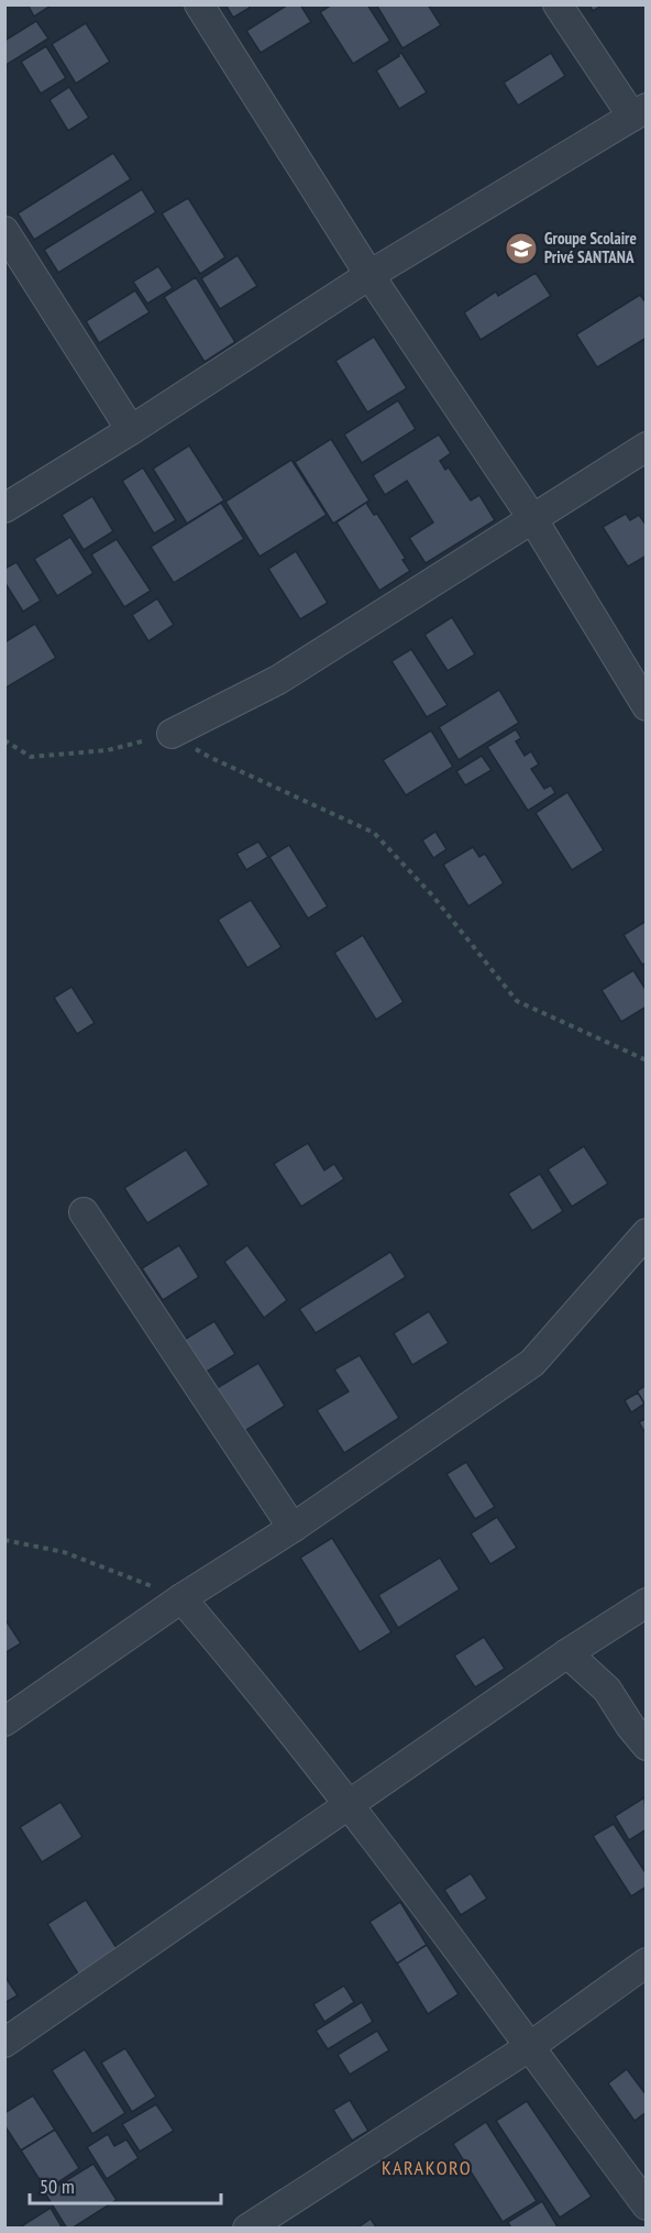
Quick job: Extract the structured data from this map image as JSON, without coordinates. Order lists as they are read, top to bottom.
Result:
{
  "districts": ["KARAKORO"],
  "places": {
    "school or university": ["Groupe Scolaire Privé SANTANA"]
  },
  "scale_bar": "50 m"
}
